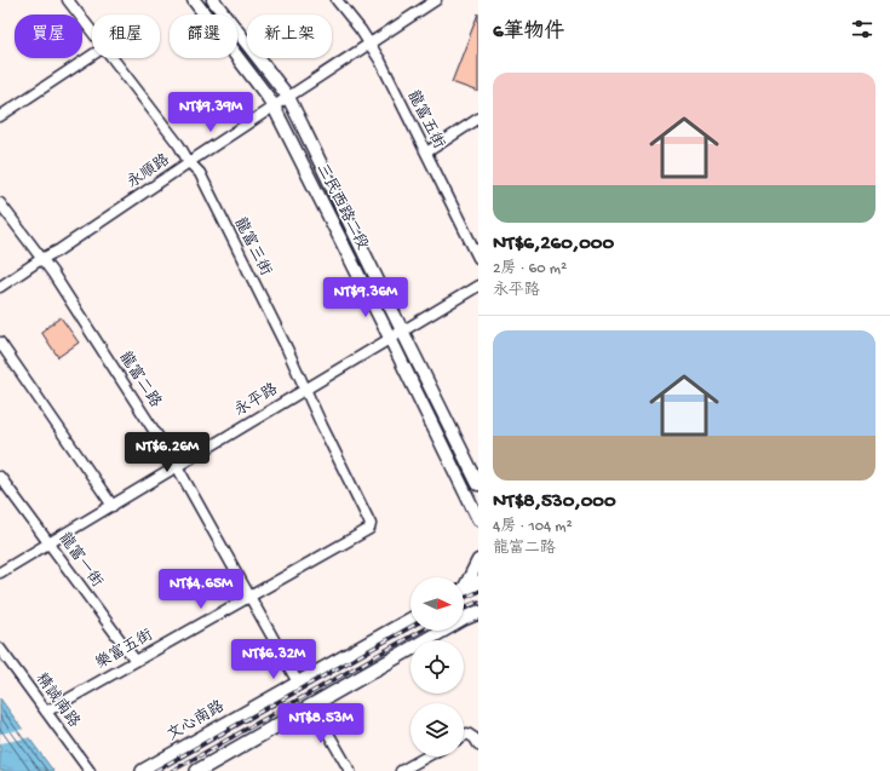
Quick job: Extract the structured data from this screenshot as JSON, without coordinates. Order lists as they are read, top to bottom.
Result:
{
  "streets": {
    "main road": ["文心南路"],
    "street": [
      "龍富五街",
      "永順路",
      "三民西路二段",
      "龍富三街",
      "龍富二路",
      "永平路",
      "龍富一街",
      "樂富五街",
      "精誠南路"
    ]
  },
  "crossings": [
    ["龍富五街", "永順路"],
    ["永順路", "三民西路二段"],
    ["永順路", "龍富三街"],
    ["永順路", "龍富二路"],
    ["三民西路二段", "永平路"],
    ["龍富三街", "永平路"],
    ["龍富三街", "樂富五街"],
    ["龍富二路", "永平路"],
    ["龍富二路", "樂富五街"],
    ["龍富二路", "文心南路"],
    ["永平路", "龍富一街"],
    ["龍富一街", "樂富五街"],
    ["樂富五街", "精誠南路"]
  ],
  "north": "right",
  "page": {
    "heading": "6筆物件",
    "chip": [
      "買屋",
      "租屋",
      "篩選",
      "新上架"
    ],
    "list": [
      {
        "name": "NT$6,260,000",
        "note": "2房 · 60 m² · 永平路"
      },
      {
        "name": "NT$8,530,000",
        "note": "4房 · 104 m² · 龍富二路"
      }
    ],
    "price": [
      "NT$9.39M",
      "NT$9.36M",
      "NT$6.26M",
      "NT$4.65M",
      "NT$6.32M",
      "NT$8.53M"
    ]
  }
}
